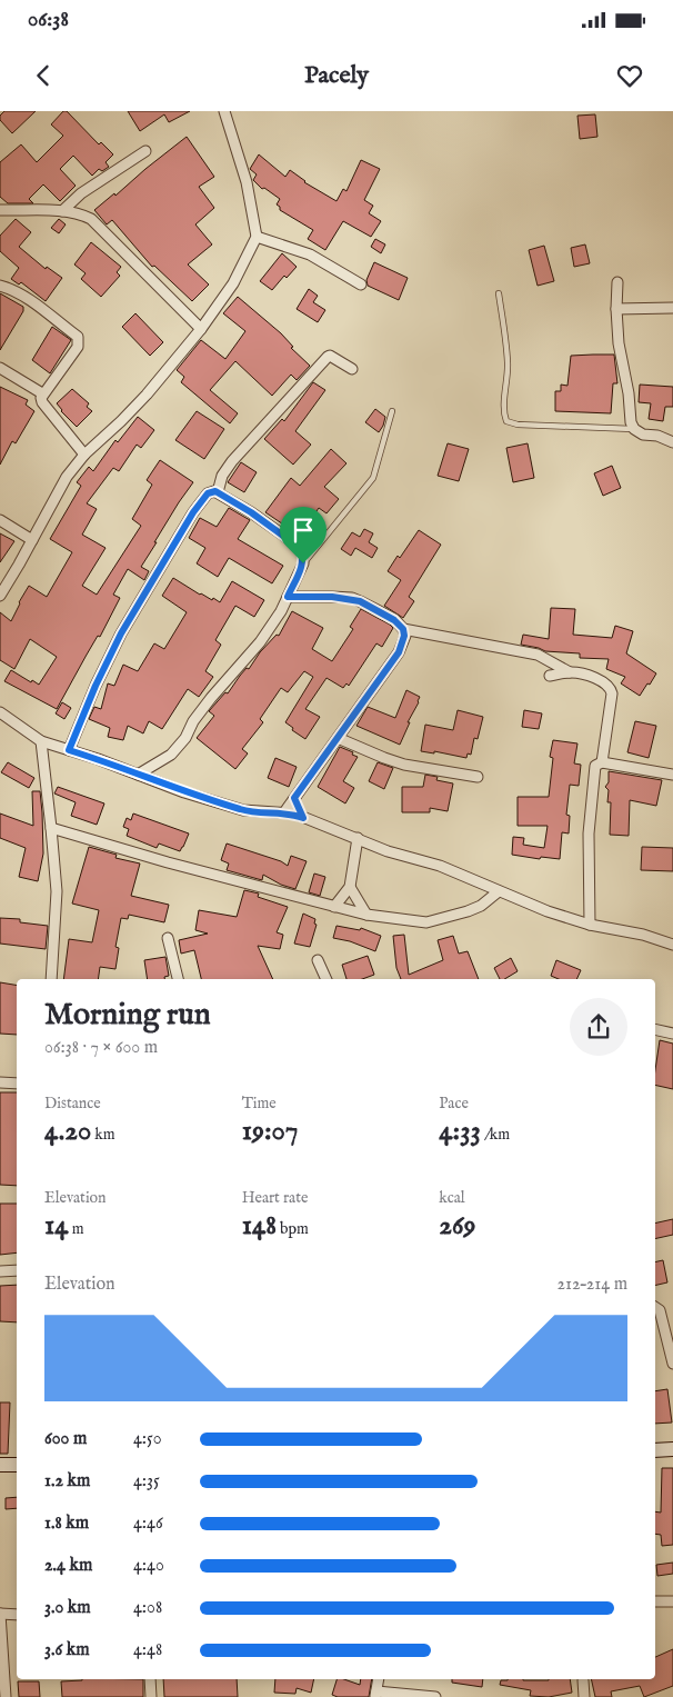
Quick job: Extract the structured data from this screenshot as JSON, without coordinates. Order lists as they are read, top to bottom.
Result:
{
  "page": {
    "status": "06:38",
    "header": "Pacely",
    "heading": ["Morning run", "06:38 · 7 × 600 m"],
    "stats": [
      ["Distance", "4.20 km"],
      ["Time", "19:07"],
      ["Pace", "4:33 /km"],
      ["Elevation", "14 m"],
      ["Heart rate", "148 bpm"],
      ["kcal", "269"]
    ],
    "chart": ["Elevation", "212–214 m"],
    "list": [
      {
        "name": "600 m",
        "note": "4:50"
      },
      {
        "name": "1.2 km",
        "note": "4:35"
      },
      {
        "name": "1.8 km",
        "note": "4:46"
      },
      {
        "name": "2.4 km",
        "note": "4:40"
      },
      {
        "name": "3.0 km",
        "note": "4:08"
      },
      {
        "name": "3.6 km",
        "note": "4:48"
      }
    ]
  }
}
